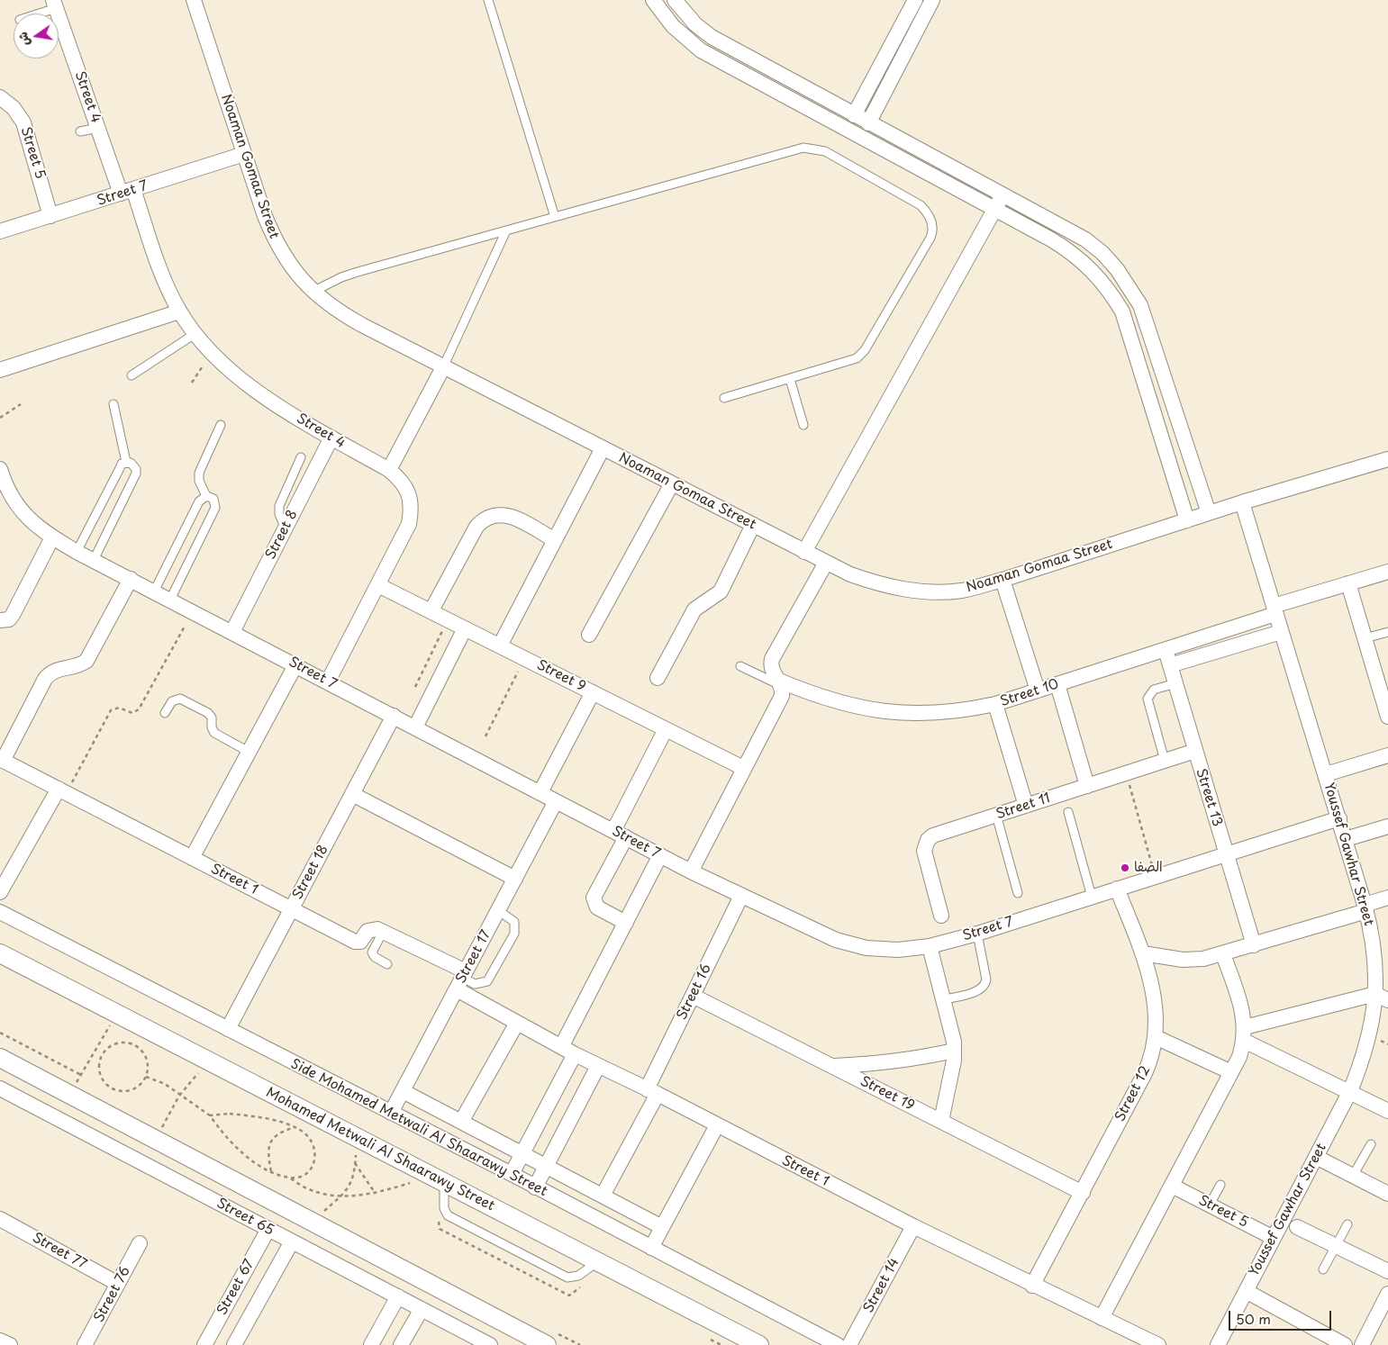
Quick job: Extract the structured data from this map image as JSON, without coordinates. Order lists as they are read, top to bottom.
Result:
{
  "streets": {
    "street": [
      "Street 4",
      "Street 5",
      "Noaman Gomaa Street",
      "Street 7",
      "Street 8",
      "Street 9",
      "Street 10",
      "Street 13",
      "Street 11",
      "Youssef Gawhar Street",
      "Street 18",
      "Street 1",
      "Street 17",
      "Street 16",
      "Street 19",
      "Street 12",
      "Side Mohamed Metwali Al Shaarawy Street",
      "Mohamed Metwali Al Shaarawy Street",
      "Street 65",
      "Street 77",
      "Street 14",
      "Street 67",
      "Street 76"
    ]
  },
  "crossings": [
    ["Street 4", "Street 7"],
    ["Street 4", "Street 8"],
    ["Street 4", "Street 9"],
    ["Street 5", "Street 7"],
    ["Street 5", "Youssef Gawhar Street"],
    ["Noaman Gomaa Street", "Street 7"],
    ["Noaman Gomaa Street", "Youssef Gawhar Street"],
    ["Street 7", "Street 8"],
    ["Street 7", "Street 13"],
    ["Street 7", "Youssef Gawhar Street"],
    ["Street 7", "Street 18"],
    ["Street 7", "Street 17"],
    ["Street 7", "Street 16"],
    ["Street 7", "Street 12"],
    ["Street 10", "Street 13"],
    ["Street 10", "Youssef Gawhar Street"],
    ["Street 13", "Street 11"],
    ["Street 18", "Street 1"],
    ["Street 18", "Side Mohamed Metwali Al Shaarawy Street"],
    ["Street 1", "Street 17"],
    ["Street 1", "Street 16"],
    ["Street 1", "Street 12"],
    ["Street 1", "Street 14"],
    ["Street 17", "Side Mohamed Metwali Al Shaarawy Street"],
    ["Street 16", "Street 19"],
    ["Street 19", "Street 12"],
    ["Street 65", "Street 67"],
    ["Street 77", "Street 76"]
  ],
  "places": ["الصفا"],
  "scale_bar": "50 m",
  "north": "left"
}
